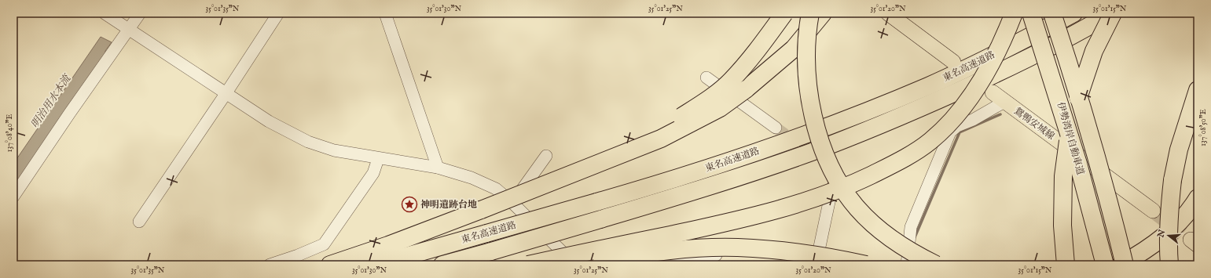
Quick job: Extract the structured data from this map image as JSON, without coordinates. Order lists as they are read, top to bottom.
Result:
{
  "streets": {
    "highway": ["東名高速道路", "伊勢湾岸自動車道"],
    "main road": ["鴛鴨安城線"]
  },
  "water": ["明治用水本流"],
  "places": {
    "place": ["神明遺跡台地"]
  },
  "north": "left",
  "coordinates": [
    "35°01'35\"N",
    "35°01'30\"N",
    "35°01'25\"N",
    "35°01'20\"N",
    "35°01'15\"N",
    "137°08'50\"E",
    "137°08'40\"E"
  ]
}
